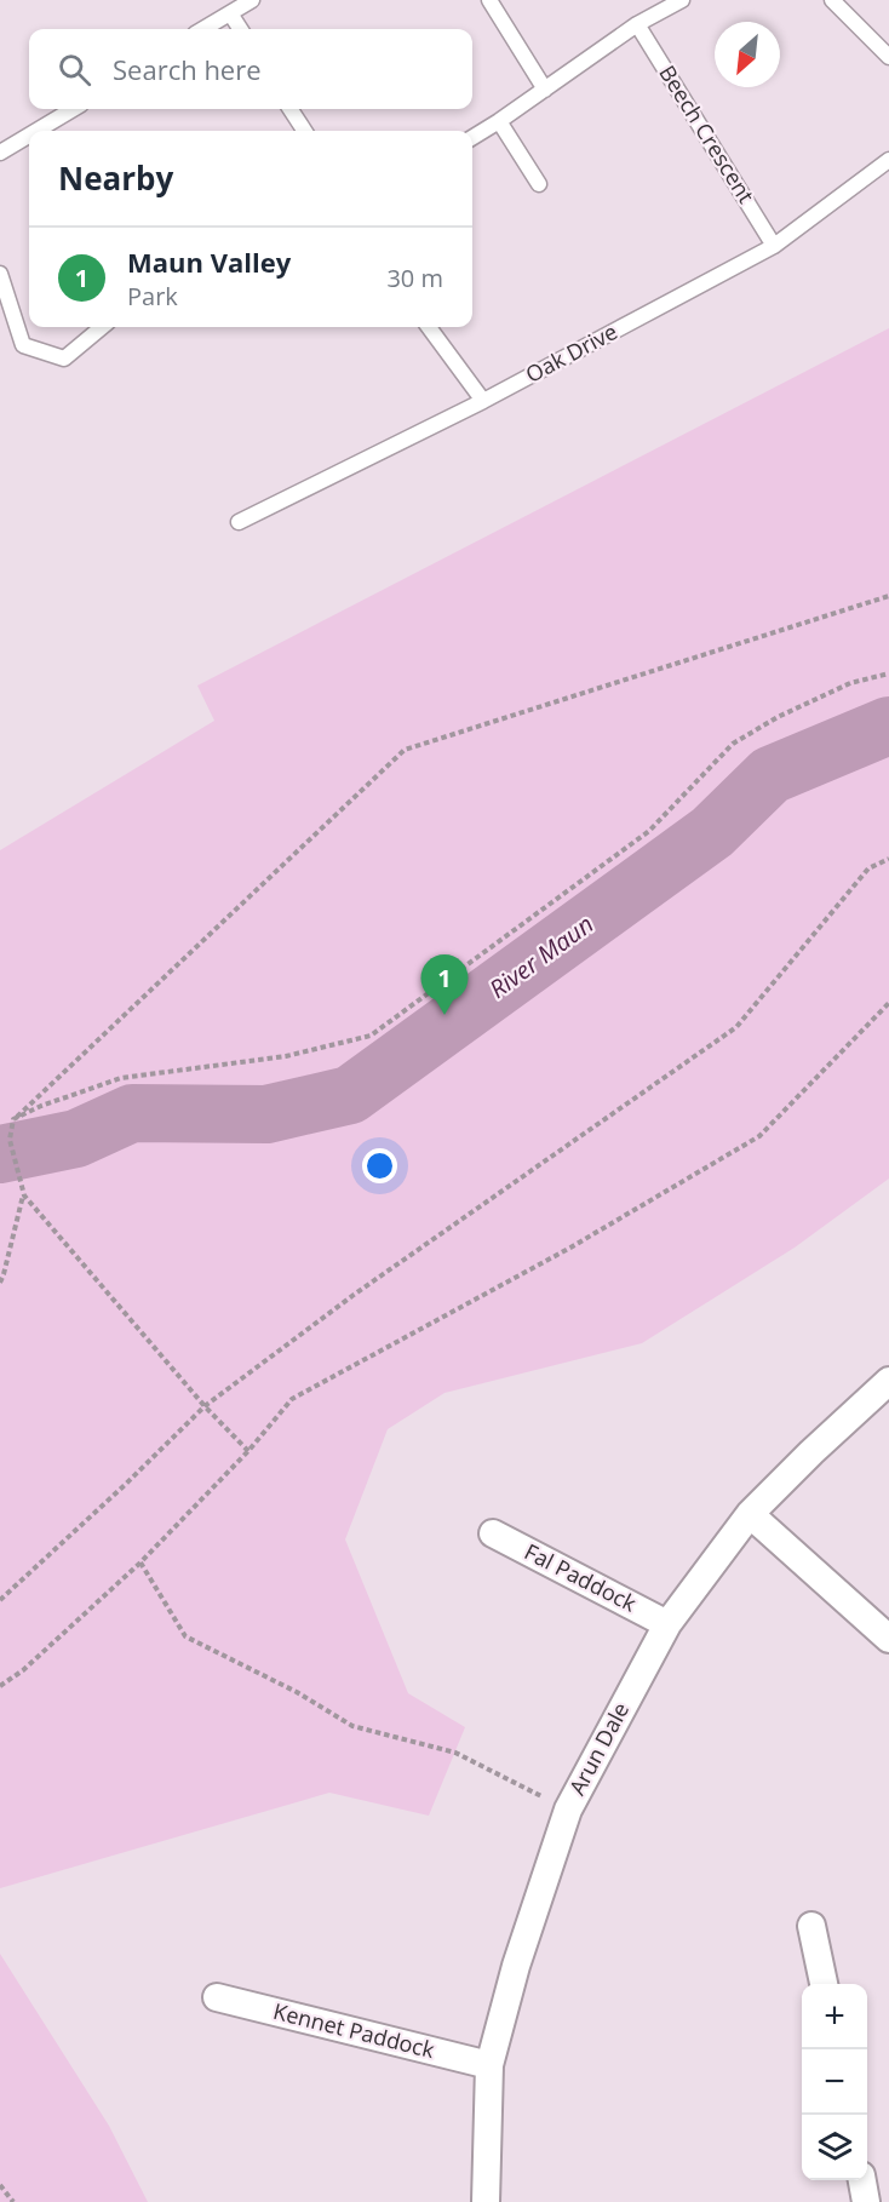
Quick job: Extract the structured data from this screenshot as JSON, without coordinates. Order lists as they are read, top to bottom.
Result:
{
  "streets": {
    "street": ["Fal Paddock", "Arun Dale", "Kennet Paddock"],
    "lane": ["Beech Crescent", "Oak Drive"]
  },
  "crossings": [
    ["Beech Crescent", "Oak Drive"],
    ["Fal Paddock", "Arun Dale"],
    ["Arun Dale", "Kennet Paddock"]
  ],
  "water": ["River Maun"],
  "north": "bottom left",
  "page": {
    "search": "Search here",
    "heading": "Nearby",
    "list": [
      {
        "mark": "1",
        "name": "Maun Valley",
        "note": "Park",
        "value": "30 m"
      }
    ],
    "pins": "1",
    "map_buttons": ["+", "−"]
  }
}
